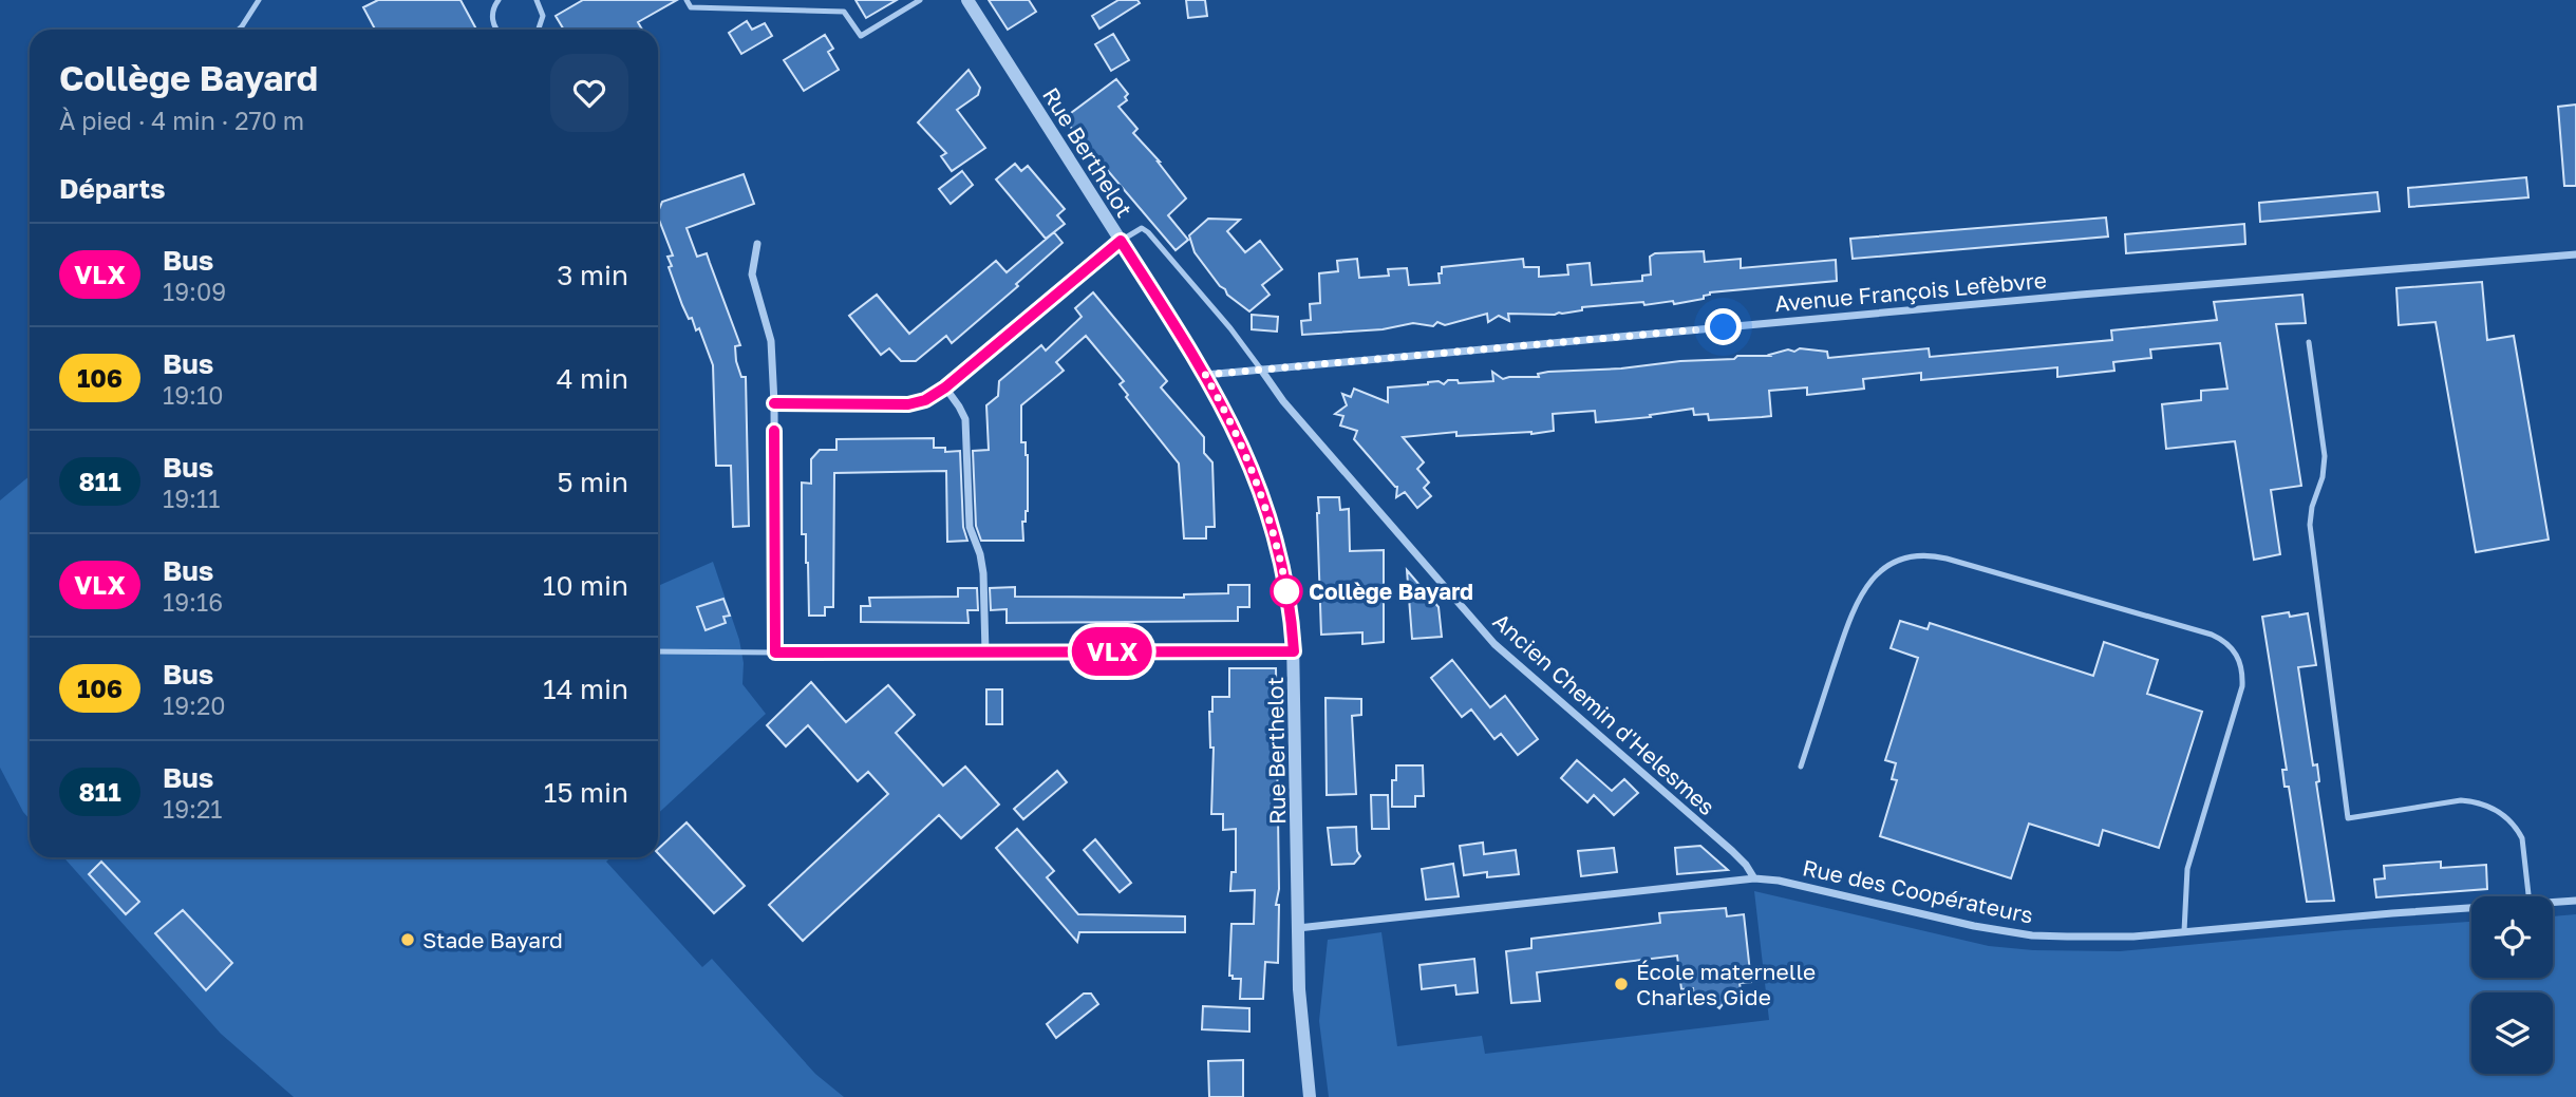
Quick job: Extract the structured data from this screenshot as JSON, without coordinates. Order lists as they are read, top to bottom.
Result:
{
  "streets": {
    "street": [
      "Rue Berthelot",
      "Avenue François Lefèbvre",
      "Ancien Chemin d'Helesmes",
      "Rue des Coopérateurs"
    ]
  },
  "crossings": [
    ["Rue Berthelot", "Avenue François Lefèbvre"],
    ["Rue Berthelot", "Rue des Coopérateurs"],
    ["Avenue François Lefèbvre", "Ancien Chemin d'Helesmes"],
    ["Ancien Chemin d'Helesmes", "Rue des Coopérateurs"]
  ],
  "places": ["Collège Bayard", "Stade Bayard", "École maternelle Charles Gide"],
  "lines": ["bus line VLX"],
  "page": {
    "on_map": "VLX",
    "heading": [
      ["Collège Bayard", "À pied · 4 min · 270 m"],
      "Départs"
    ],
    "list": [
      {
        "mark": "VLX",
        "name": "Bus",
        "note": "19:09",
        "value": "3 min"
      },
      {
        "mark": "106",
        "name": "Bus",
        "note": "19:10",
        "value": "4 min"
      },
      {
        "mark": "811",
        "name": "Bus",
        "note": "19:11",
        "value": "5 min"
      },
      {
        "mark": "VLX",
        "name": "Bus",
        "note": "19:16",
        "value": "10 min"
      },
      {
        "mark": "106",
        "name": "Bus",
        "note": "19:20",
        "value": "14 min"
      },
      {
        "mark": "811",
        "name": "Bus",
        "note": "19:21",
        "value": "15 min"
      }
    ]
  }
}
